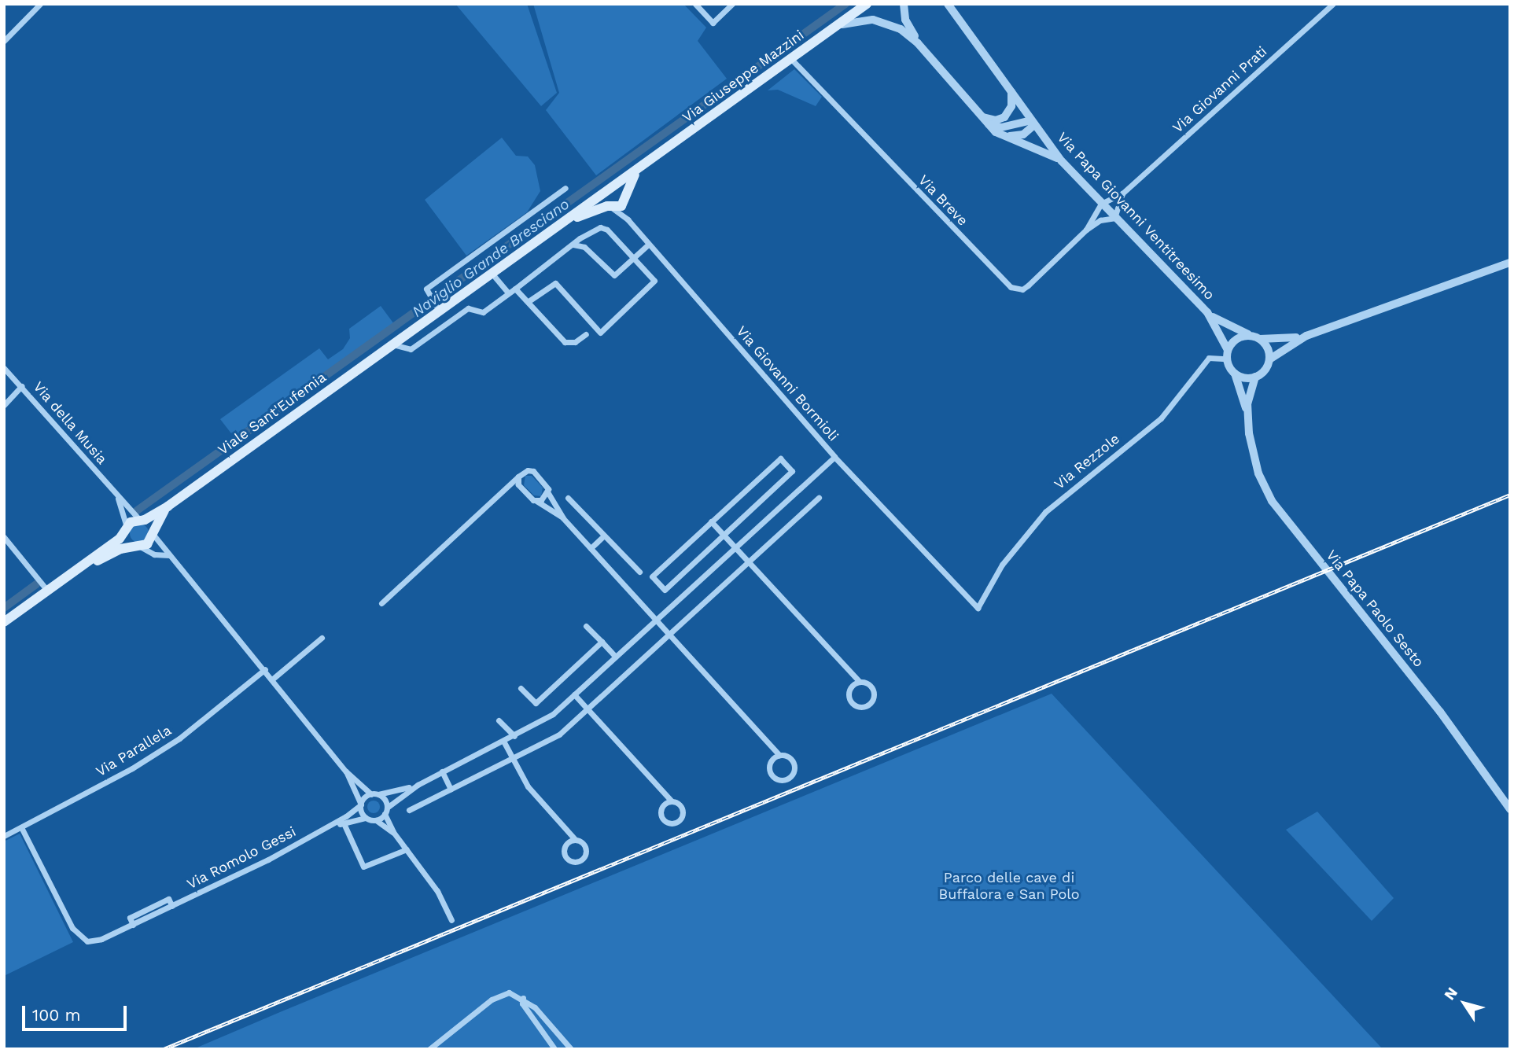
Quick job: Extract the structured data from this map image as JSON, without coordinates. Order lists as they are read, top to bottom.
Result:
{
  "streets": {
    "main road": ["Via Giuseppe Mazzini", "Viale Sant'Eufemia"],
    "street": [
      "Via Giovanni Prati",
      "Via Breve",
      "Via Papa Giovanni Ventitreesimo",
      "Via Giovanni Bormioli",
      "Via della Musia",
      "Via Rezzole",
      "Via Papa Paolo Sesto",
      "Via Parallela",
      "Via Romolo Gessi"
    ]
  },
  "crossings": [
    ["Via Giuseppe Mazzini", "Via Breve"],
    ["Via Giuseppe Mazzini", "Viale Sant'Eufemia"],
    ["Via Giovanni Prati", "Via Papa Giovanni Ventitreesimo"],
    ["Via Papa Giovanni Ventitreesimo", "Via Rezzole"],
    ["Via Papa Giovanni Ventitreesimo", "Via Papa Paolo Sesto"],
    ["Via Giovanni Bormioli", "Via Rezzole"],
    ["Viale Sant'Eufemia", "Via della Musia"],
    ["Via Rezzole", "Via Papa Paolo Sesto"],
    ["Via Parallela", "Via Romolo Gessi"]
  ],
  "water": ["Naviglio Grande Bresciano"],
  "parks": ["Parco delle cave di Buffalora e San Polo"],
  "scale_bar": "100 m",
  "north": "top left"
}
